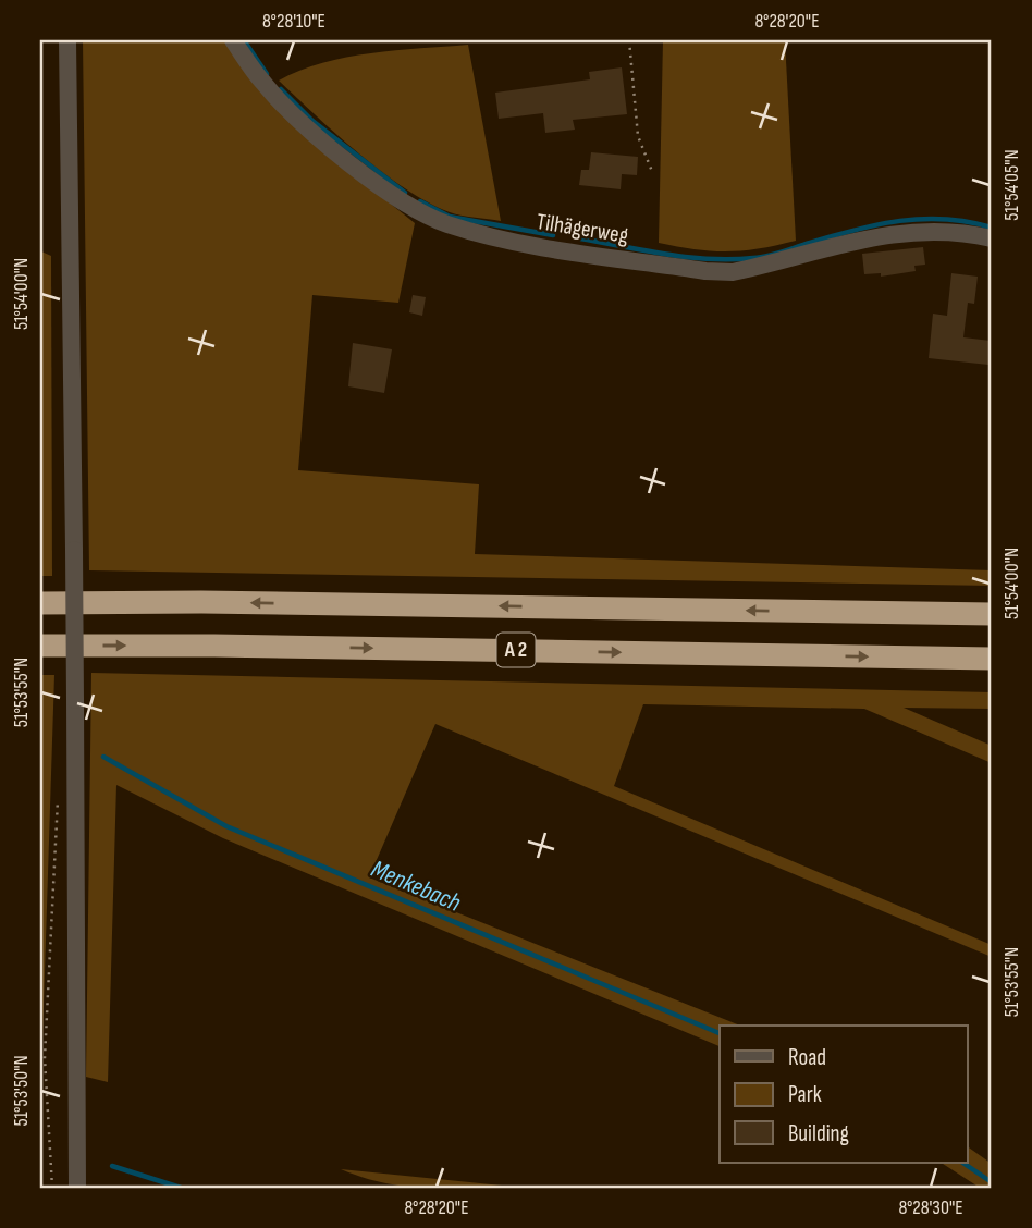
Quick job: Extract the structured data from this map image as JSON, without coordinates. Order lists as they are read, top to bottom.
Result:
{
  "streets": {
    "highway": ["A 2"],
    "street": ["Tilhägerweg"]
  },
  "water": ["Menkebach"],
  "legend": ["Road", "Park", "Building"],
  "coordinates": [
    "8°28'10\"E",
    "8°28'20\"E",
    "51°54'05\"N",
    "51°54'00\"N",
    "51°53'55\"N",
    "51°53'50\"N",
    "8°28'30\"E"
  ]
}
